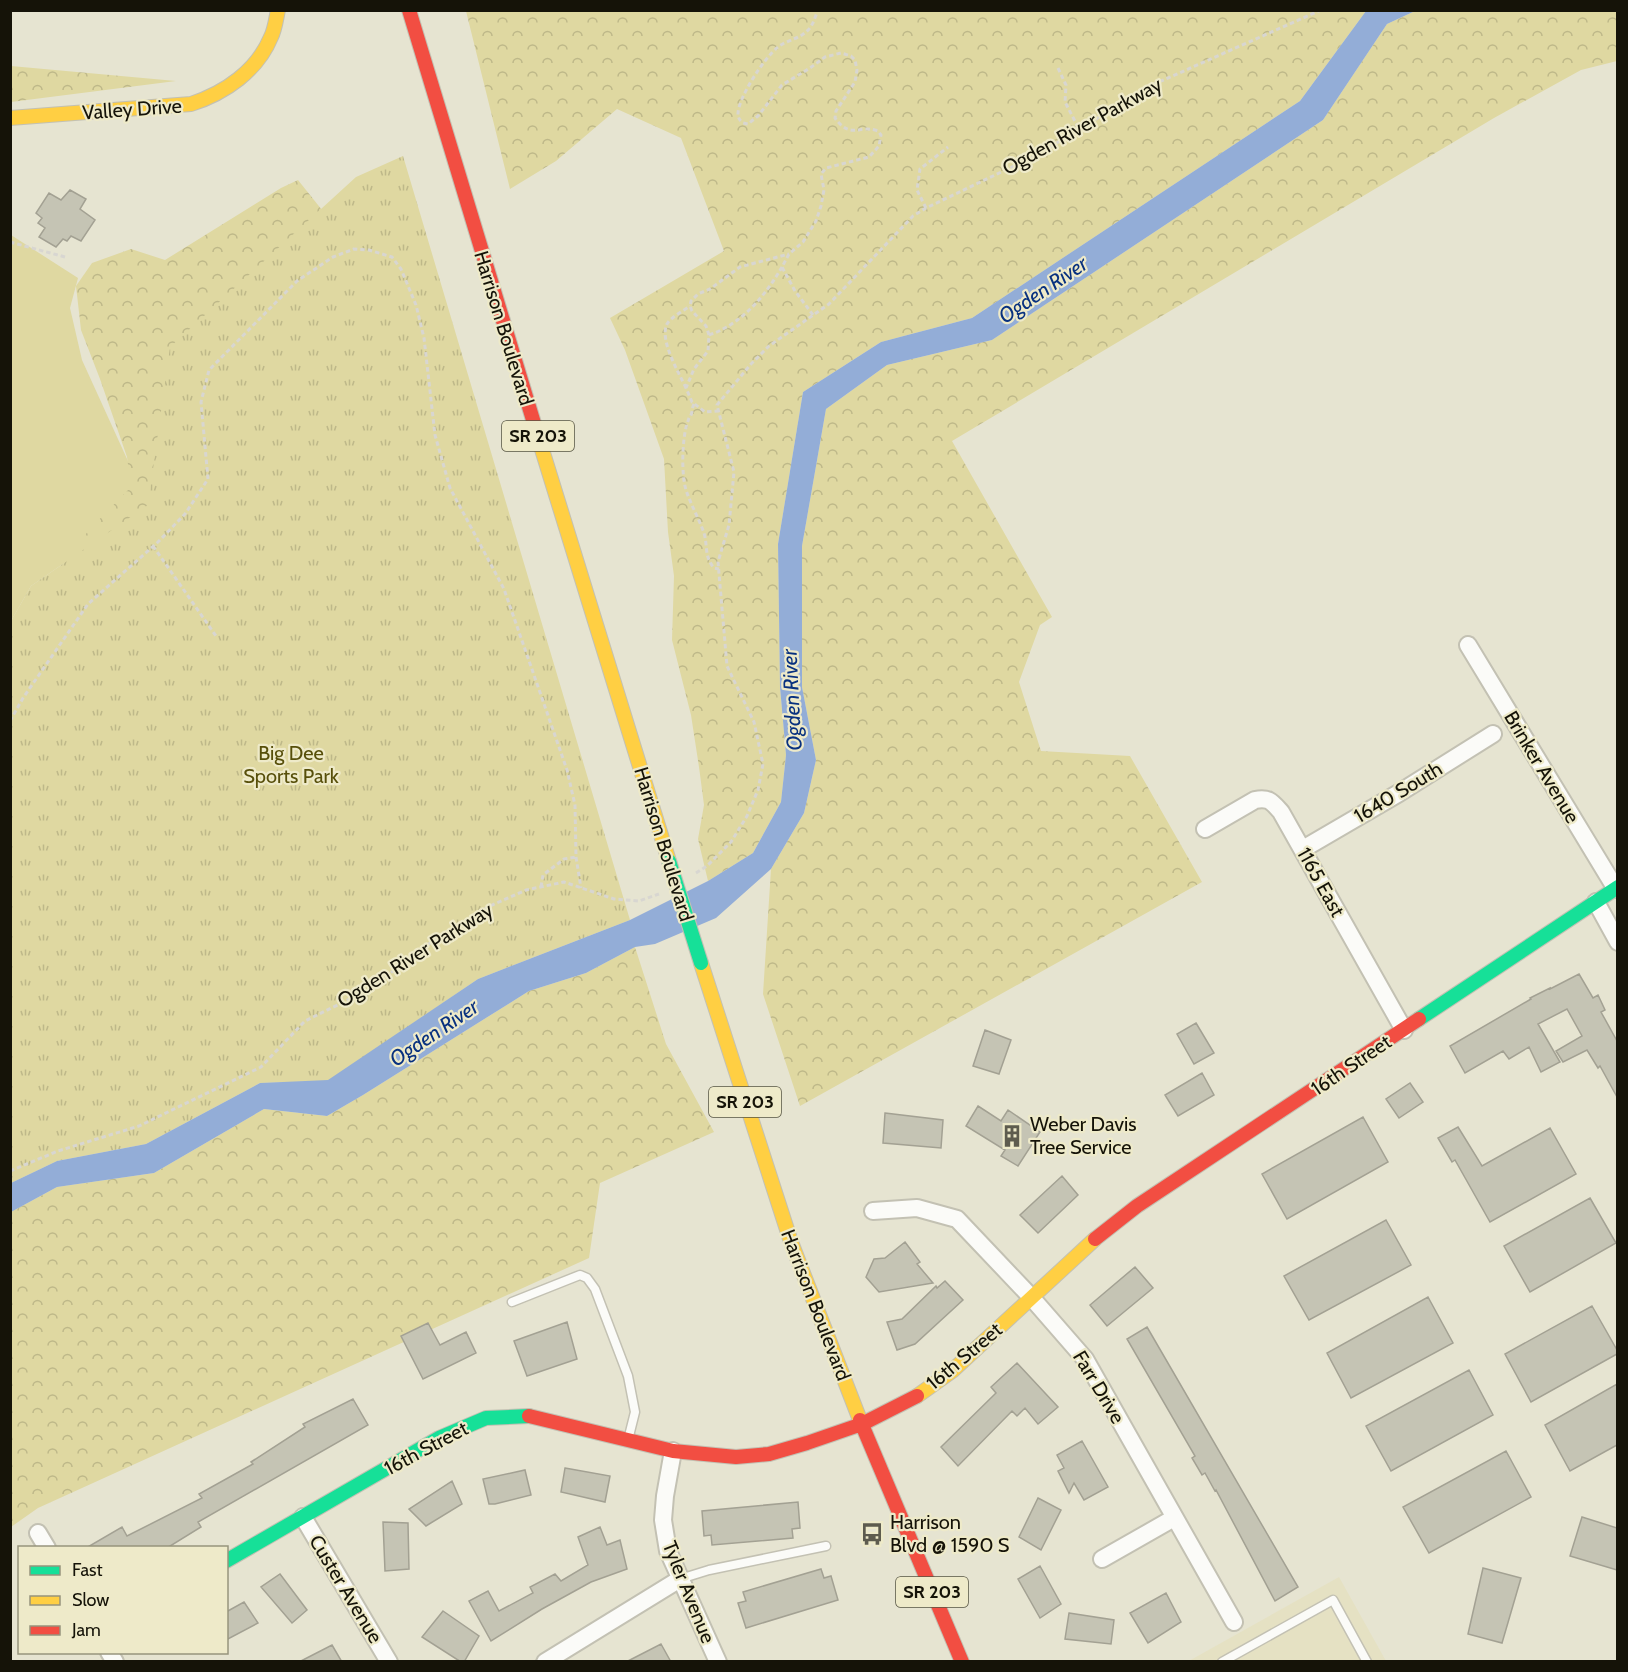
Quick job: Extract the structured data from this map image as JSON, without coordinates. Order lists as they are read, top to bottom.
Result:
{
  "streets": {
    "street": [
      "Valley Drive",
      "Harrison Boulevard",
      "SR 203",
      "Brinker Avenue",
      "1640 South",
      "1165 East",
      "16th Street",
      "Farr Drive",
      "Custer Avenue",
      "Tyler Avenue"
    ],
    "path": ["Ogden River Parkway"]
  },
  "crossings": [
    ["Harrison Boulevard", "16th Street"],
    ["Brinker Avenue", "16th Street"],
    ["1640 South", "1165 East"],
    ["1165 East", "16th Street"],
    ["16th Street", "Farr Drive"],
    ["16th Street", "Custer Avenue"],
    ["16th Street", "Tyler Avenue"]
  ],
  "water": ["Ogden River"],
  "parks": ["Big Dee Sports Park"],
  "places": {
    "building": ["Weber Davis Tree Service"],
    "bus stop": ["Harrison Blvd @ 1590 S"]
  },
  "legend": ["Fast", "Slow", "Jam"]
}
